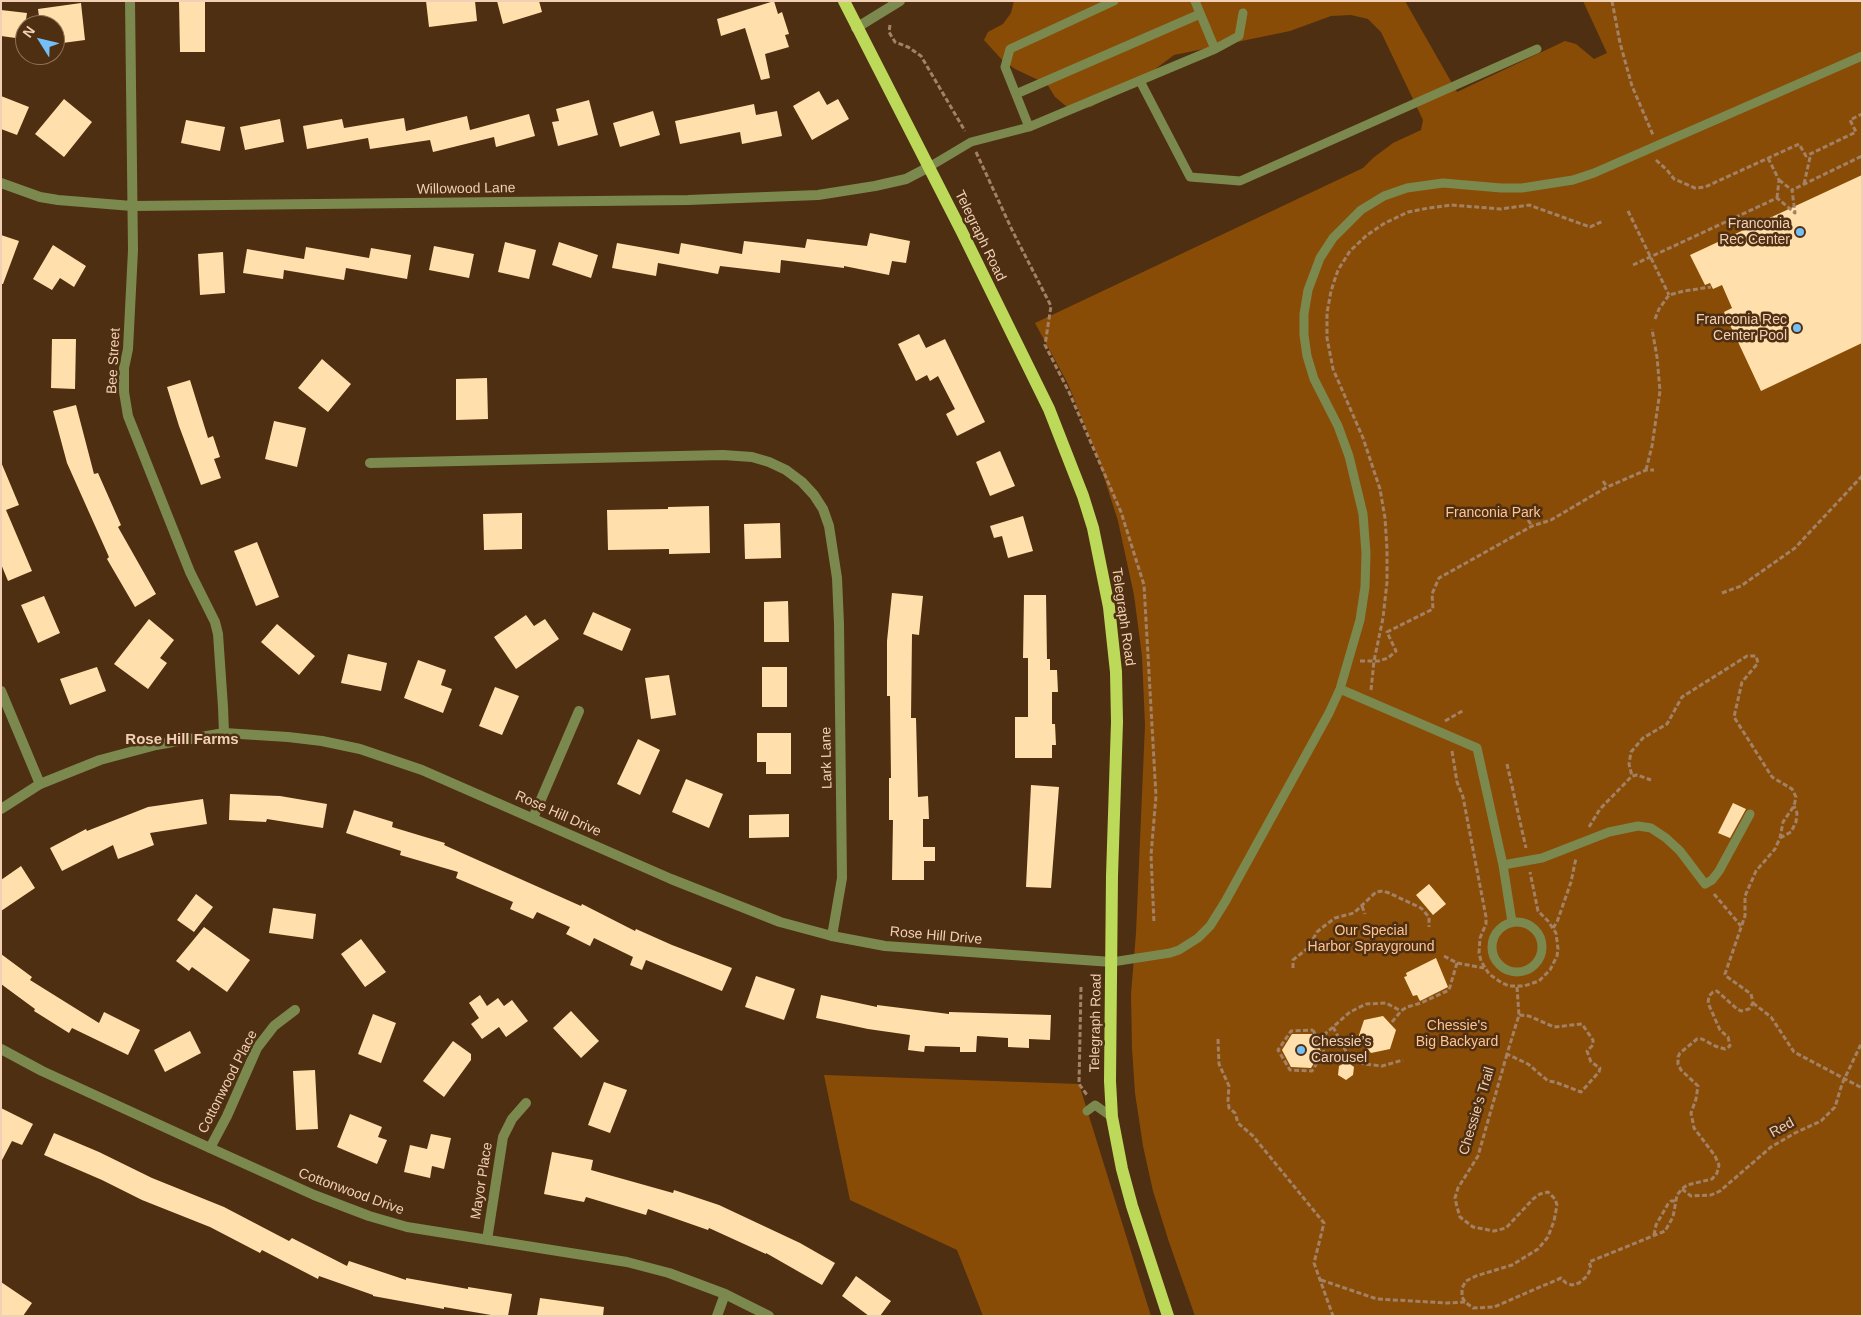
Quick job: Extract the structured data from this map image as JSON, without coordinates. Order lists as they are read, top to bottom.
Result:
{
  "streets": {
    "main road": ["Telegraph Road"],
    "street": [
      "Willowood Lane",
      "Bee Street",
      "Lark Lane",
      "Rose Hill Drive",
      "Cottonwood Place",
      "Mayor Place",
      "Cottonwood Drive"
    ],
    "path": ["Chessie’s Trail", "Red"]
  },
  "crossings": [
    ["Willowood Lane", "Telegraph Road"],
    ["Willowood Lane", "Bee Street"],
    ["Telegraph Road", "Rose Hill Drive"],
    ["Bee Street", "Rose Hill Drive"],
    ["Lark Lane", "Rose Hill Drive"],
    ["Cottonwood Place", "Cottonwood Drive"],
    ["Mayor Place", "Cottonwood Drive"]
  ],
  "districts": ["Rose Hill Farms"],
  "parks": ["Franconia Park", "Our Special Harbor Sprayground", "Chessie's Big Backyard"],
  "places": ["Franconia Rec Center", "Franconia Rec Center Pool", "Chessie’s Carousel"],
  "north": "top left"
}
